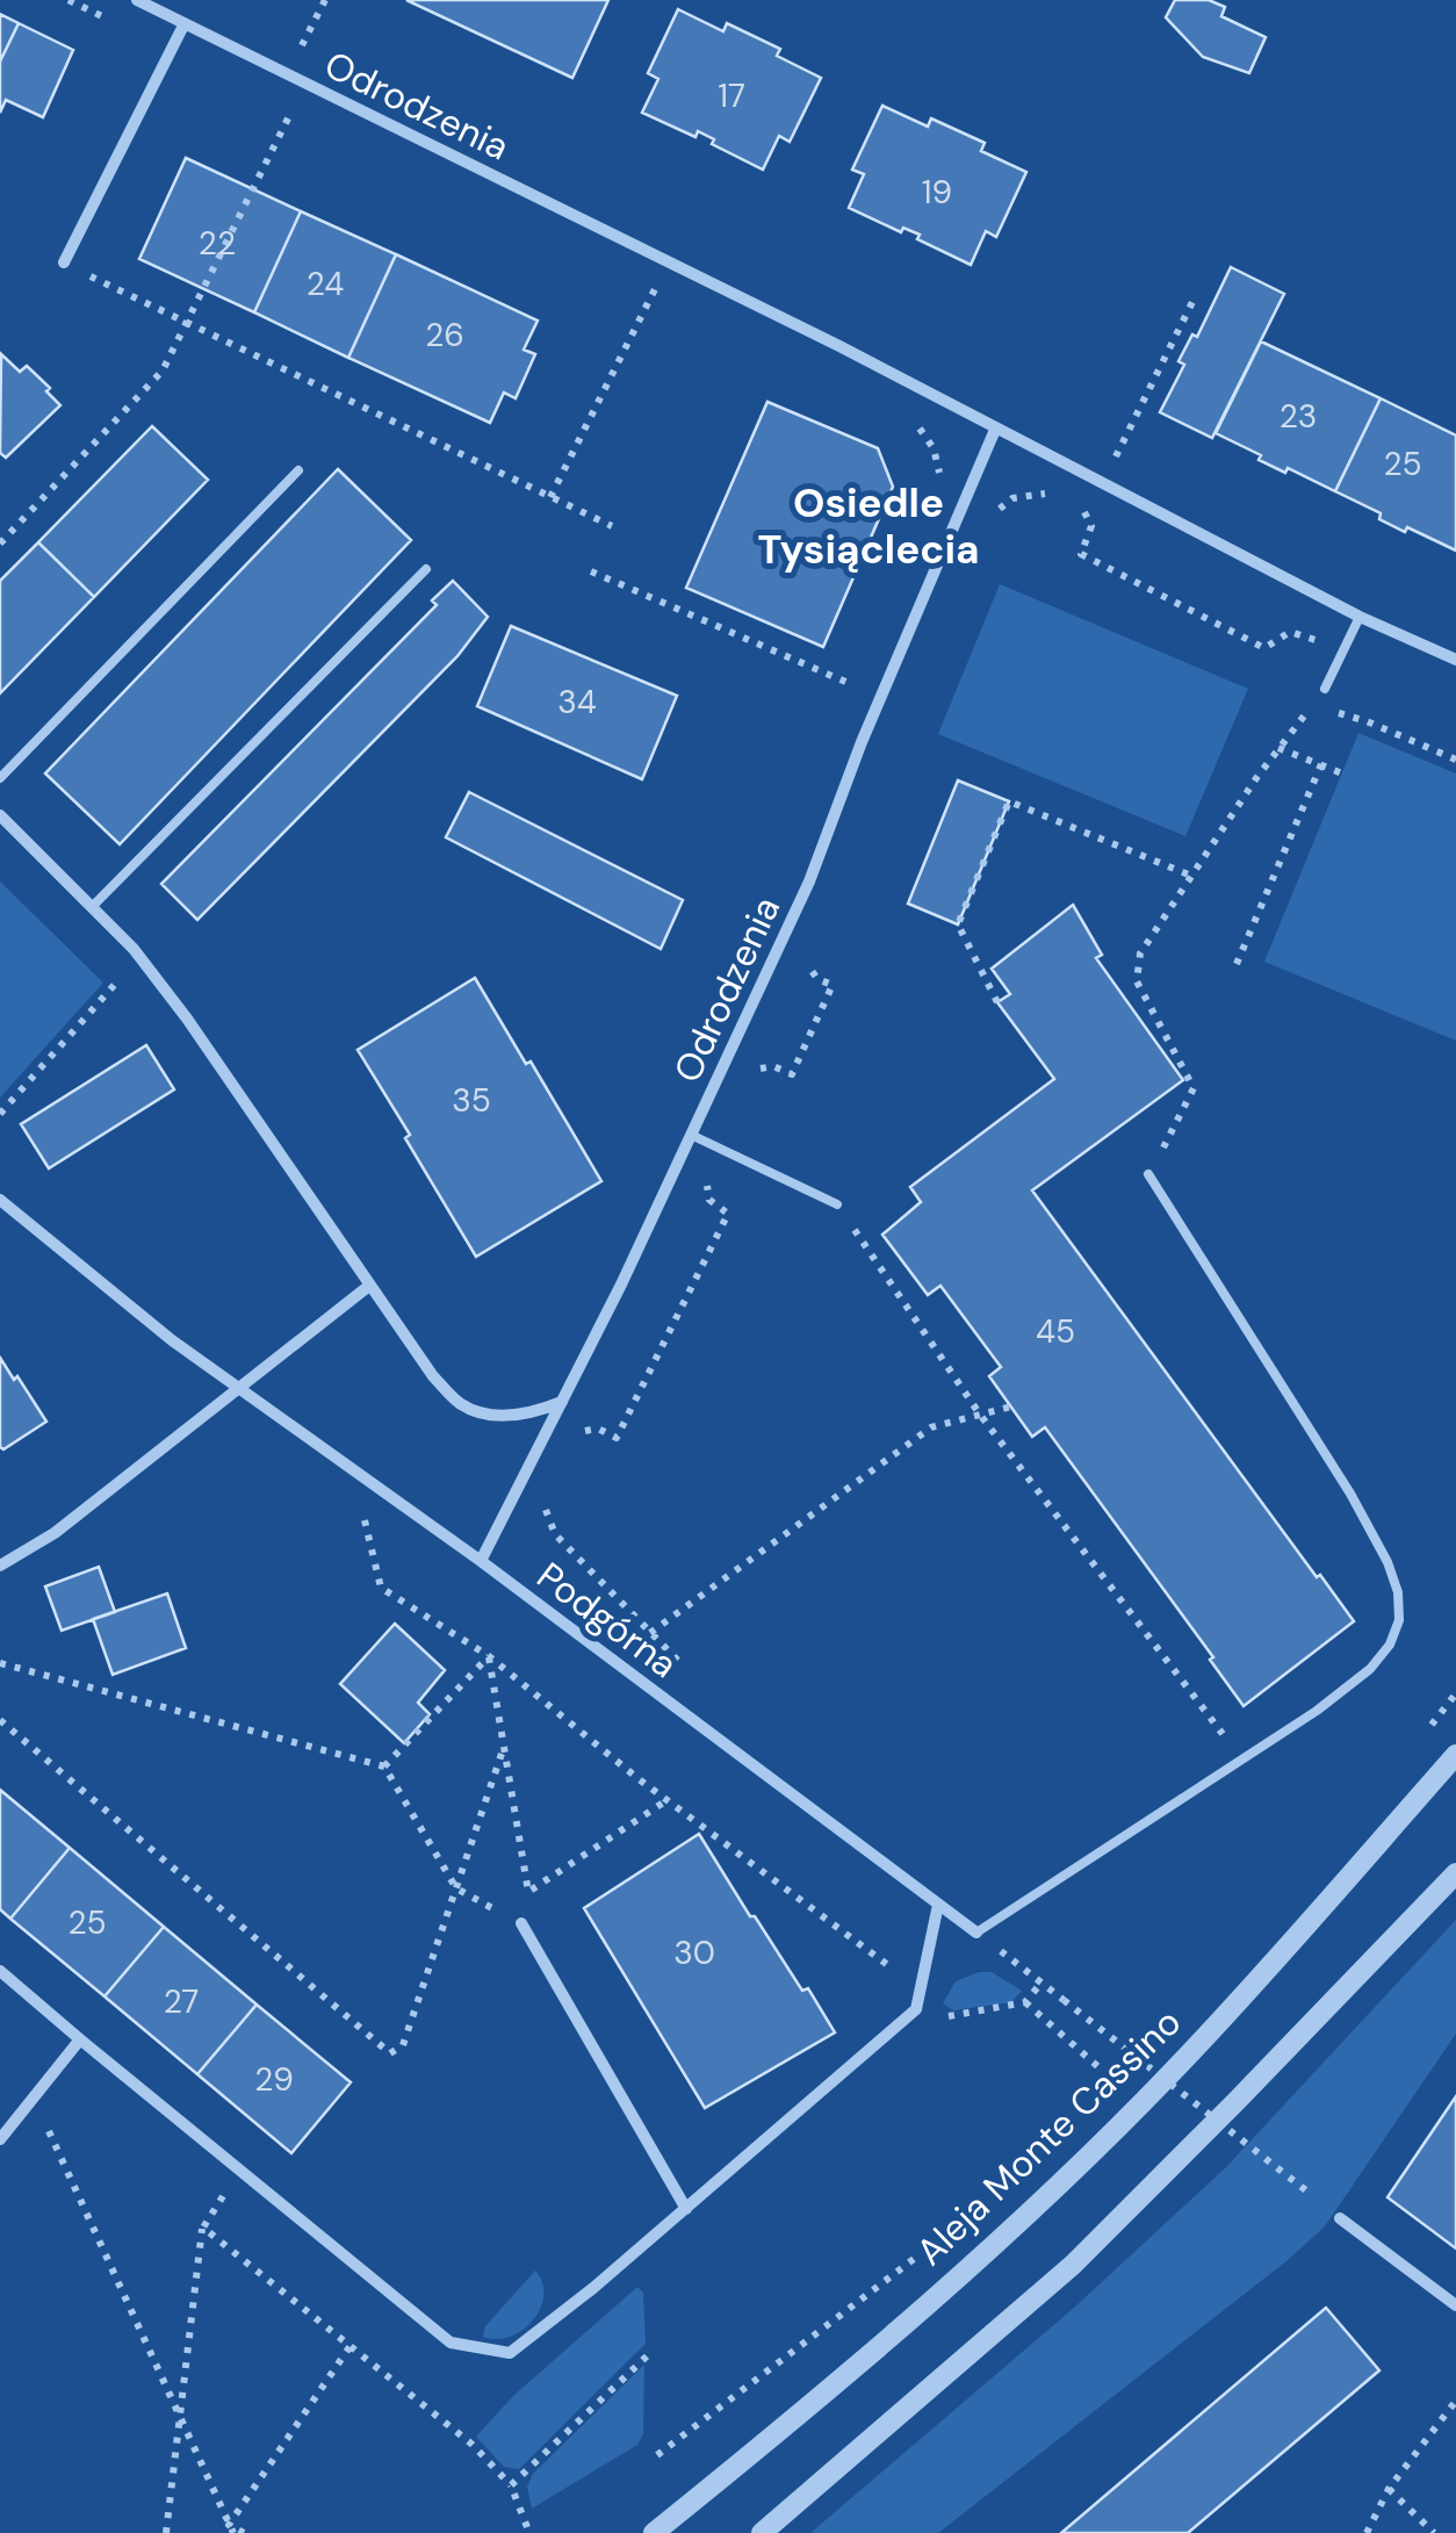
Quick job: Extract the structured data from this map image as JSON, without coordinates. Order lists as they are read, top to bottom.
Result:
{
  "streets": {
    "street": ["Odrodzenia", "Podgórna", "Aleja Monte Cassino"]
  },
  "crossings": [
    ["Odrodzenia", "Podgórna"]
  ],
  "districts": ["Osiedle Tysiąclecia"],
  "house_numbers": [
    "17",
    "19",
    "22",
    "24",
    "26",
    "23",
    "25",
    "34",
    "35",
    "45",
    "25",
    "30",
    "27",
    "29"
  ]
}
